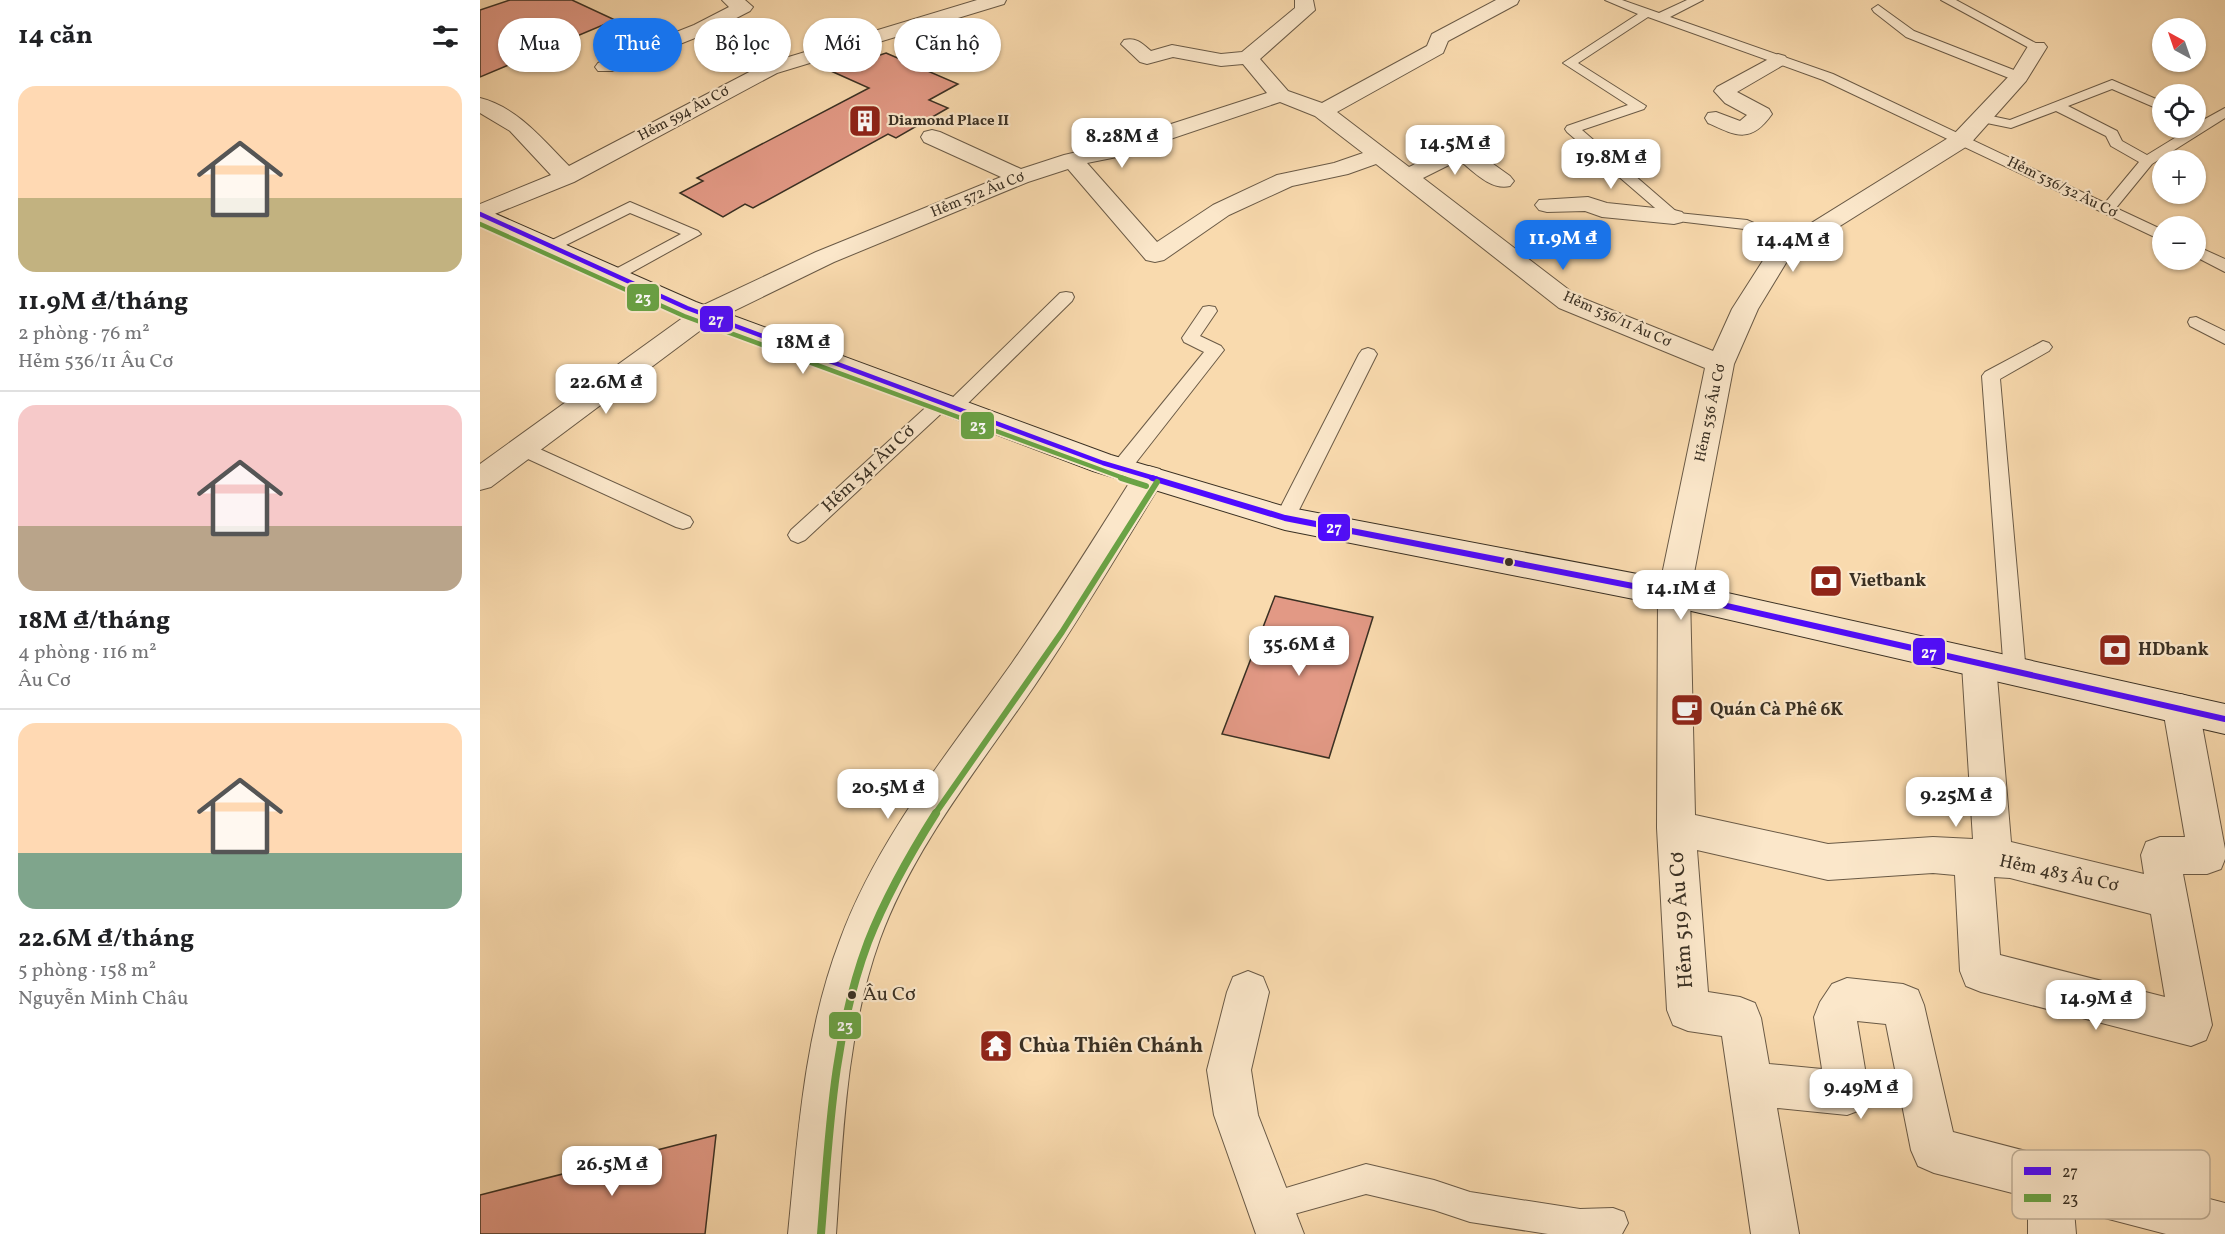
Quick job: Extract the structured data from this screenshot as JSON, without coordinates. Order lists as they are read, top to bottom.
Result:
{
  "streets": {
    "street": [
      "Hẻm 594 Âu Cơ",
      "Hẻm 572 Âu Cơ",
      "Hẻm 536/11 Âu Cơ",
      "Hẻm 536 Âu Cơ",
      "Hẻm 483 Âu Cơ",
      "Hẻm 519 Âu Cơ"
    ],
    "lane": ["Hẻm 536/32 Âu Cơ", "Hẻm 541 Âu Cơ"]
  },
  "crossings": [
    ["Hẻm 536/32 Âu Cơ", "Hẻm 536 Âu Cơ"],
    ["Hẻm 536/11 Âu Cơ", "Hẻm 536 Âu Cơ"],
    ["Hẻm 536 Âu Cơ", "Hẻm 519 Âu Cơ"],
    ["Hẻm 483 Âu Cơ", "Hẻm 519 Âu Cơ"]
  ],
  "places": {
    "building": ["Diamond Place II"],
    "bank": ["Vietbank", "HDbank"],
    "cafe": ["Quán Cà Phê 6K"],
    "other": ["Âu Cơ"],
    "temple": ["Chùa Thiên Chánh"]
  },
  "lines": ["transit line 27", "transit line 23"],
  "legend": ["27", "23"],
  "north": "top left",
  "page": {
    "heading": "14 căn",
    "map_buttons": ["+", "−"],
    "chip": [
      "Mua",
      "Thuê",
      "Bộ lọc",
      "Mới",
      "Căn hộ"
    ],
    "list": [
      {
        "name": "11.9M ₫/tháng",
        "note": "2 phòng · 76 m² · Hẻm 536/11 Âu Cơ"
      },
      {
        "name": "18M ₫/tháng",
        "note": "4 phòng · 116 m² · Âu Cơ"
      },
      {
        "name": "22.6M ₫/tháng",
        "note": "5 phòng · 158 m² · Nguyễn Minh Châu"
      }
    ],
    "price": [
      "8.28M ₫",
      "14.5M ₫",
      "19.8M ₫",
      "11.9M ₫",
      "14.4M ₫",
      "18M ₫",
      "22.6M ₫",
      "14.1M ₫",
      "35.6M ₫",
      "20.5M ₫",
      "9.25M ₫",
      "14.9M ₫",
      "9.49M ₫",
      "26.5M ₫"
    ]
  }
}
